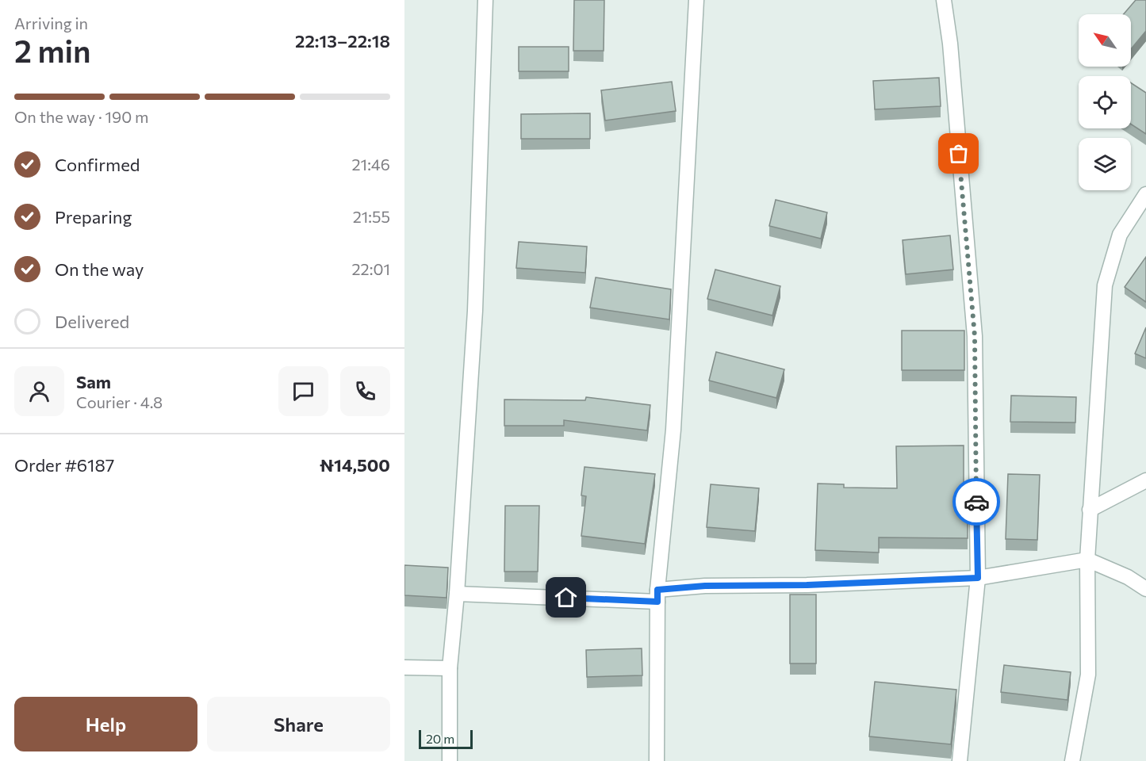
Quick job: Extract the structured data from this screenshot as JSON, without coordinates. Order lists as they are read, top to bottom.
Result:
{
  "scale_bar": "20 m",
  "north": "top left",
  "page": {
    "heading": ["2 min", "Arriving in", "22:13–22:18"],
    "panel": [
      "Sam",
      "Courier · 4.8",
      "Order #6187",
      "₦14,500"
    ],
    "bar": "On the way · 190 m",
    "list": [
      ["Confirmed", "21:46"],
      ["Preparing", "21:55"],
      ["On the way", "22:01"],
      "Delivered"
    ],
    "buttons": ["Help", "Share"],
    "scale": "20 m"
  }
}
